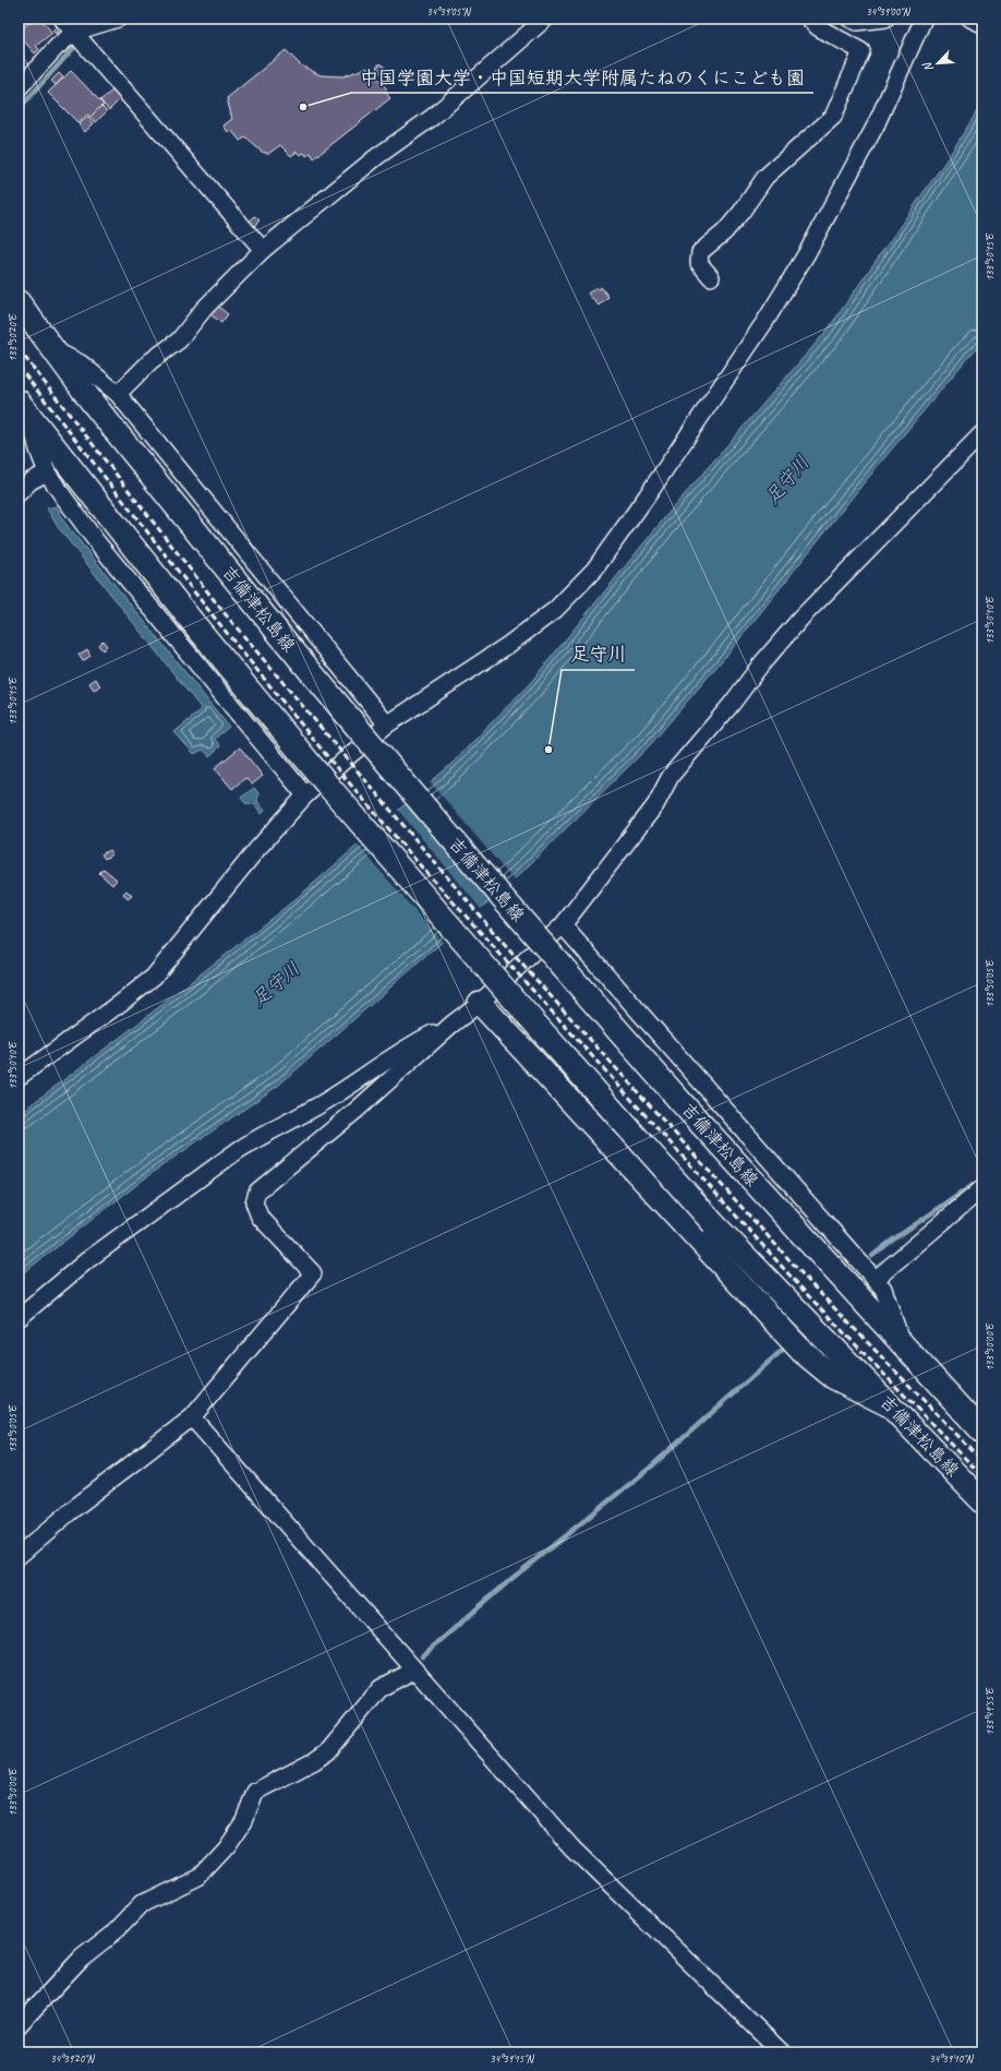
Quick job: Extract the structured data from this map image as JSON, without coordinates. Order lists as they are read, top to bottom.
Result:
{
  "streets": {
    "main road": ["吉備津松島線"]
  },
  "water": ["足守川"],
  "places": ["中国学園大学・中国短期大学附属たねのくにこども園", "足守川"],
  "north": "bottom left",
  "coordinates": [
    "34°39'05\"N",
    "34°39'00\"N",
    "133°50'15\"E",
    "133°50'20\"E",
    "133°50'10\"E",
    "133°50'05\"E",
    "133°50'00\"E",
    "133°49'55\"E",
    "34°39'20\"N",
    "34°39'15\"N",
    "34°39'10\"N"
  ]
}
